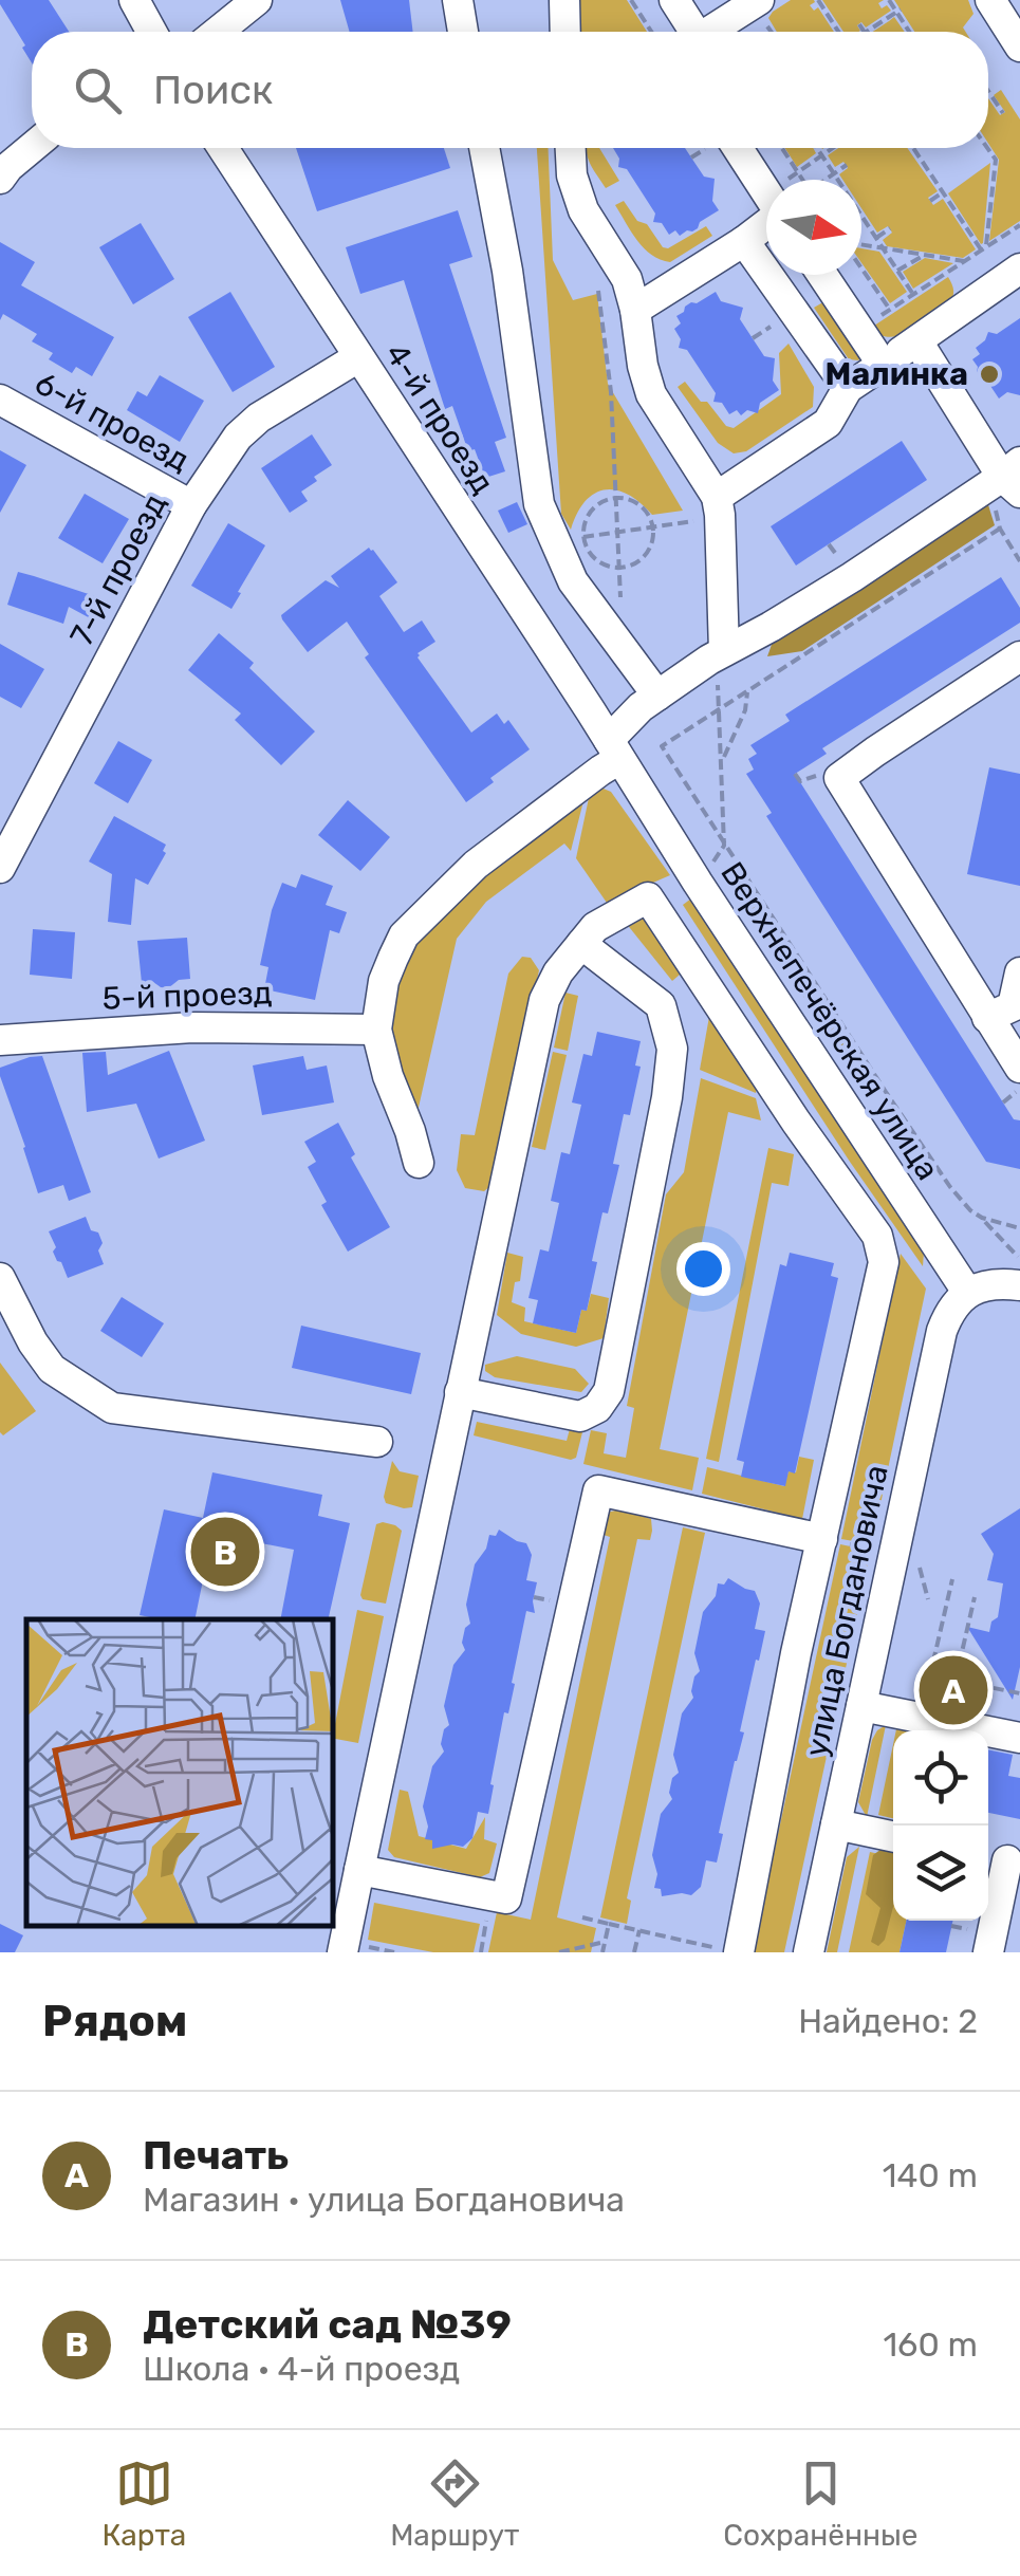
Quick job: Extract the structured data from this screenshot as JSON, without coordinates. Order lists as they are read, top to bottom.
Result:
{
  "streets": {
    "street": [
      "4-й проезд",
      "6-й проезд",
      "7-й проезд",
      "5-й проезд",
      "Верхнепечёрская улица",
      "улица Богдановича"
    ]
  },
  "crossings": [
    ["4-й проезд", "7-й проезд"],
    ["4-й проезд", "Верхнепечёрская улица"],
    ["6-й проезд", "7-й проезд"],
    ["Верхнепечёрская улица", "улица Богдановича"]
  ],
  "places": ["Малинка"],
  "north": "right",
  "page": {
    "search": "Поиск",
    "pins": ["B", "A"],
    "heading": ["Рядом", "Найдено: 2"],
    "list": [
      {
        "mark": "A",
        "name": "Печать",
        "note": "Магазин · улица Богдановича",
        "value": "140 m"
      },
      {
        "mark": "B",
        "name": "Детский сад №39",
        "note": "Школа · 4-й проезд",
        "value": "160 m"
      }
    ],
    "nav": ["Карта", "Маршрут", "Сохранённые"]
  }
}
